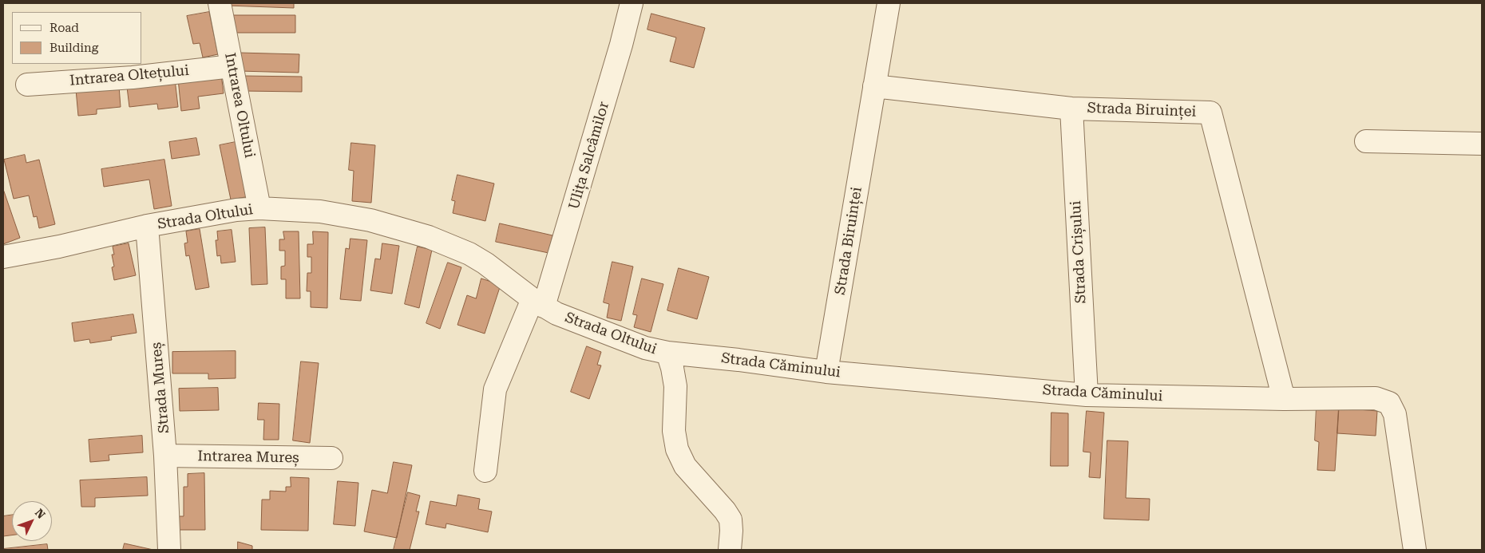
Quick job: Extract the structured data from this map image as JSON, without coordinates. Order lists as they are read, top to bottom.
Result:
{
  "streets": {
    "street": [
      "Intrarea Oltețului",
      "Intrarea Oltului",
      "Strada Biruinței",
      "Ulița Salcâmilor",
      "Strada Oltului",
      "Strada Crișului",
      "Strada Căminului",
      "Strada Mureș",
      "Intrarea Mureș"
    ]
  },
  "crossings": [
    ["Intrarea Oltețului", "Intrarea Oltului"],
    ["Intrarea Oltului", "Strada Oltului"],
    ["Strada Biruinței", "Strada Crișului"],
    ["Strada Biruinței", "Strada Căminului"],
    ["Ulița Salcâmilor", "Strada Oltului"],
    ["Strada Oltului", "Strada Căminului"],
    ["Strada Oltului", "Strada Mureș"],
    ["Strada Crișului", "Strada Căminului"],
    ["Strada Mureș", "Intrarea Mureș"]
  ],
  "legend": ["Road", "Building"],
  "north": "top right"
}
